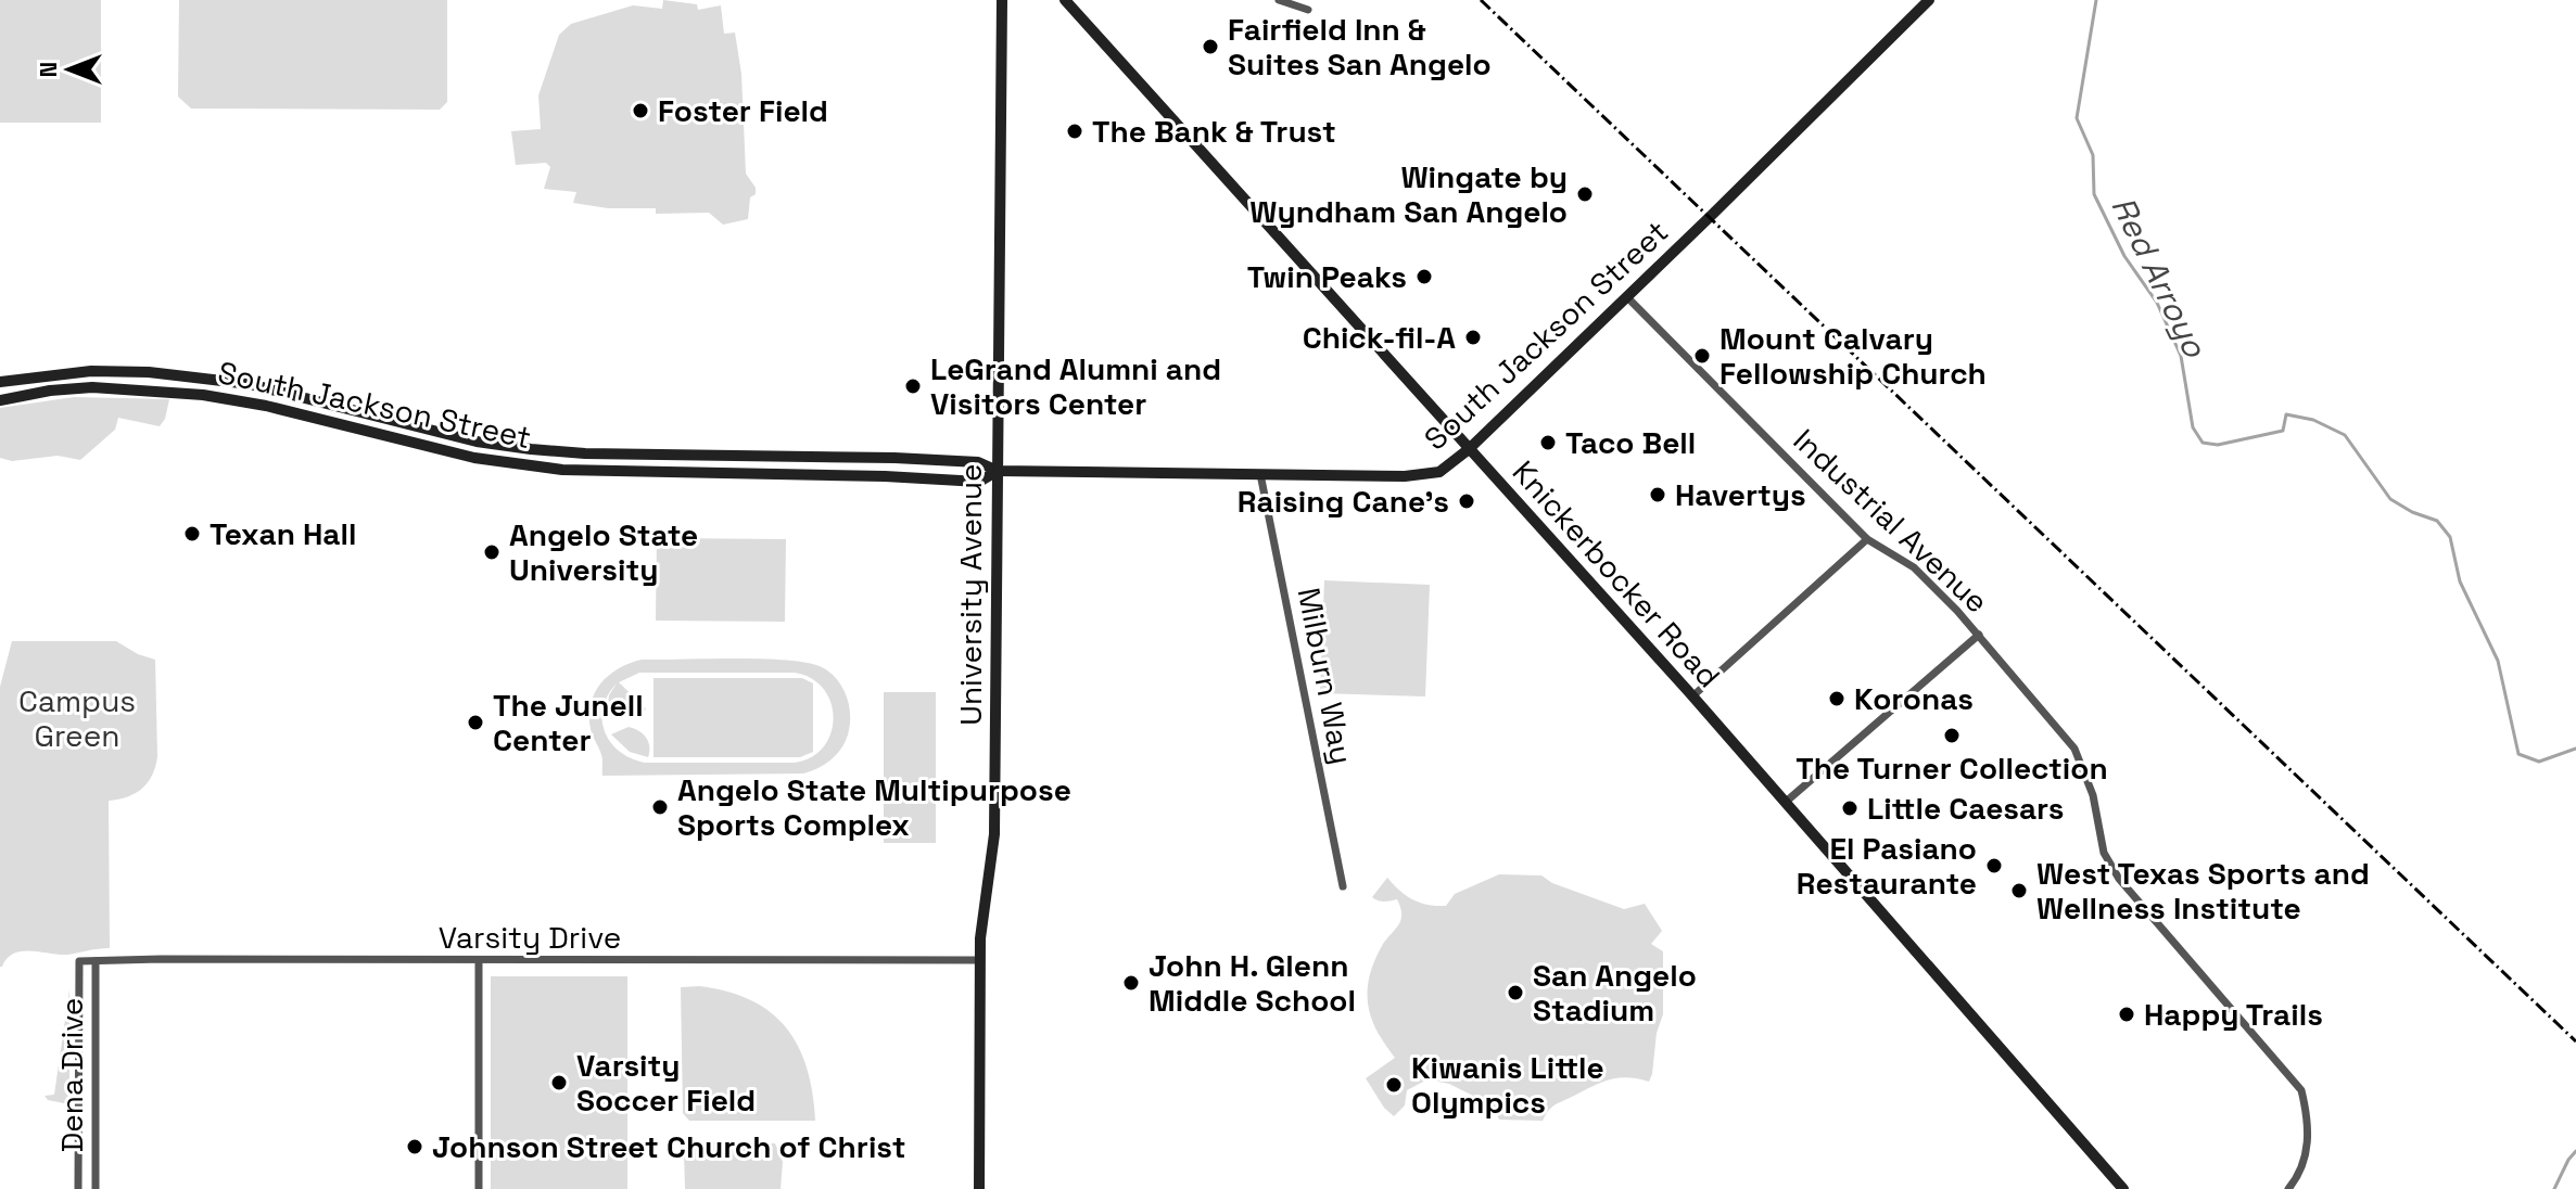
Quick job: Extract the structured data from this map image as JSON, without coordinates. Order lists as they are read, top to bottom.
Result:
{
  "streets": {
    "street": [
      "South Jackson Street",
      "Industrial Avenue",
      "Knickerbocker Road",
      "University Avenue",
      "Milburn Way",
      "Varsity Drive",
      "Dena Drive"
    ]
  },
  "crossings": [
    ["South Jackson Street", "Industrial Avenue"],
    ["South Jackson Street", "Knickerbocker Road"],
    ["South Jackson Street", "University Avenue"],
    ["South Jackson Street", "Milburn Way"],
    ["University Avenue", "Varsity Drive"],
    ["Varsity Drive", "Dena Drive"]
  ],
  "water": ["Red Arroyo"],
  "parks": ["Campus Green"],
  "places": [
    "Fairfield Inn & Suites San Angelo",
    "Foster Field",
    "The Bank & Trust",
    "Wingate by Wyndham San Angelo",
    "Twin Peaks",
    "Chick-fil-A",
    "Mount Calvary Fellowship Church",
    "LeGrand Alumni and Visitors Center",
    "Taco Bell",
    "Havertys",
    "Raising Cane's",
    "Texan Hall",
    "Angelo State University",
    "Koronas",
    "The Junell Center",
    "The Turner Collection",
    "Angelo State Multipurpose Sports Complex",
    "Little Caesars",
    "El Pasiano Restaurante",
    "West Texas Sports and Wellness Institute",
    "John H. Glenn Middle School",
    "San Angelo Stadium",
    "Happy Trails",
    "Varsity Soccer Field",
    "Kiwanis Little Olympics",
    "Johnson Street Church of Christ"
  ],
  "north": "left"
}
